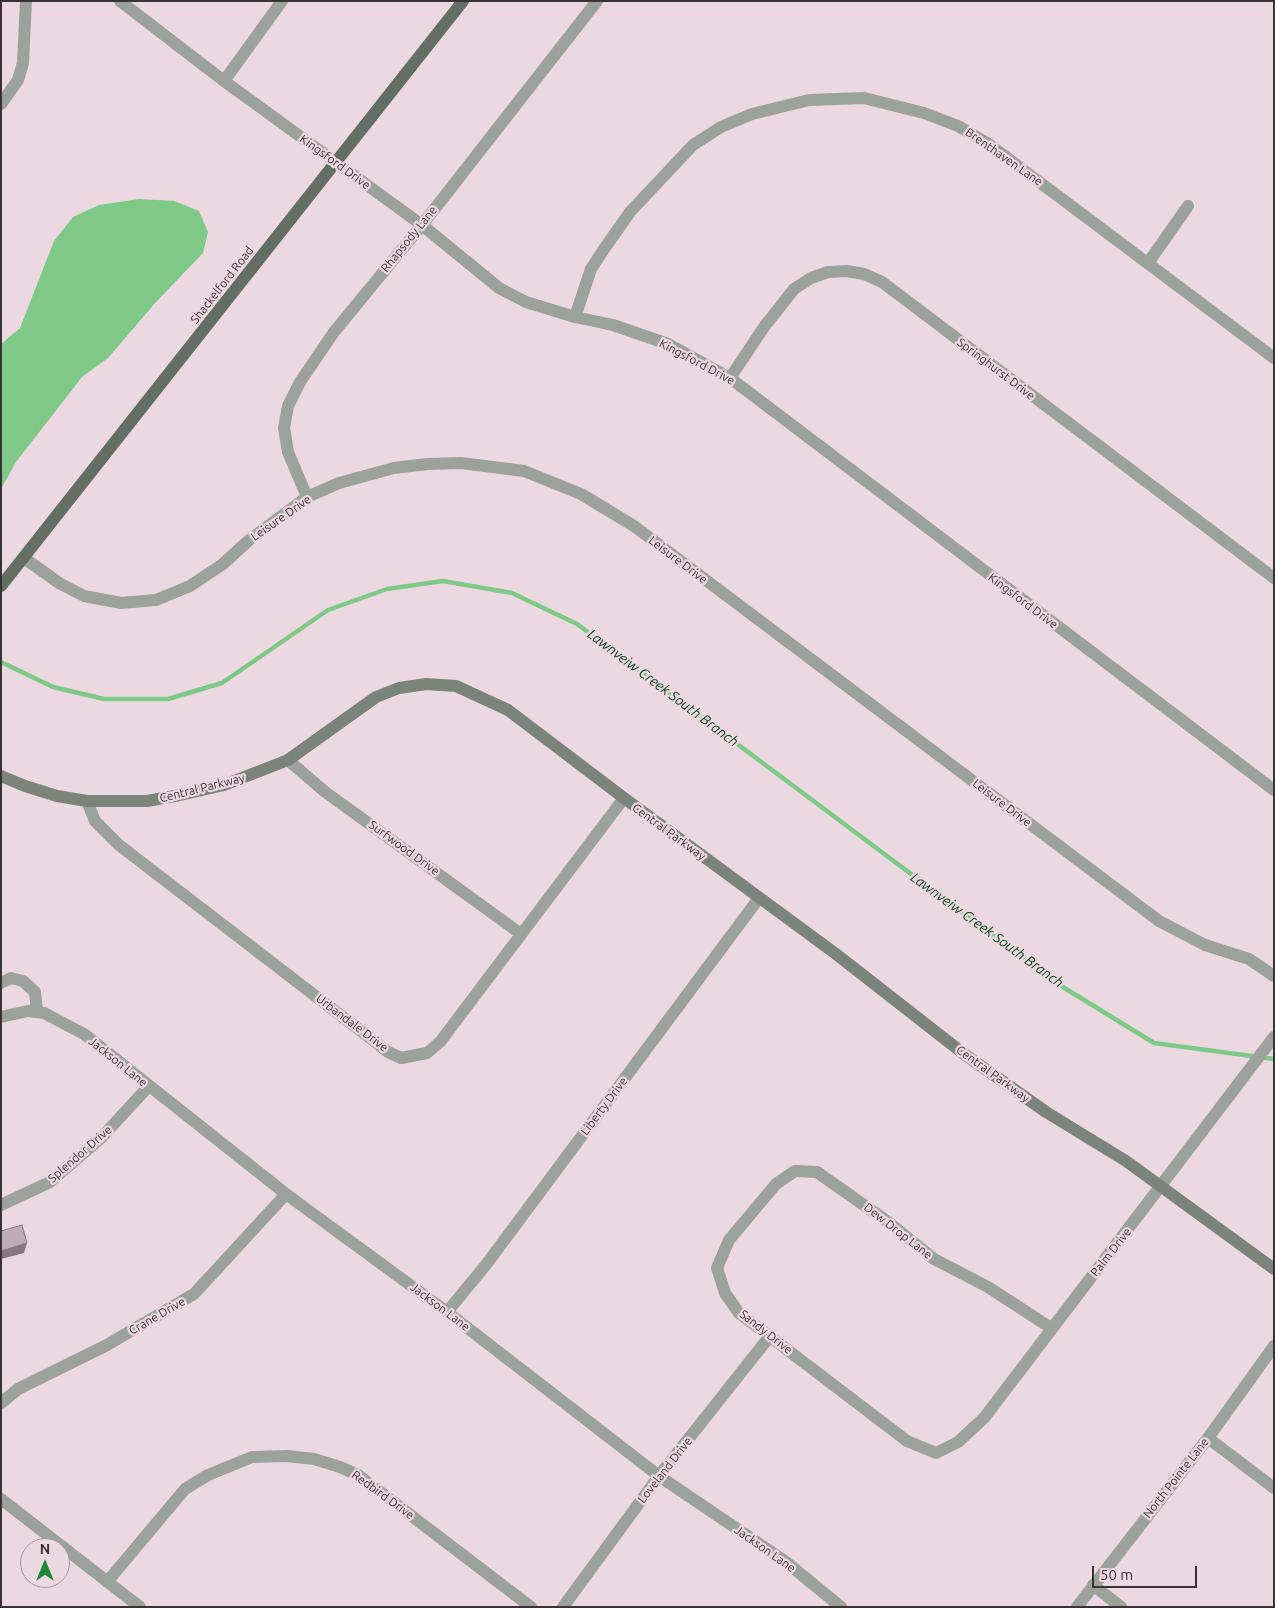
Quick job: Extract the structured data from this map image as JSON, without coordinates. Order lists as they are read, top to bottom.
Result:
{
  "streets": {
    "main road": ["Shackelford Road"],
    "street": [
      "Brenthaven Lane",
      "Kingsford Drive",
      "Rhapsody Lane",
      "Springhurst Drive",
      "Leisure Drive",
      "Central Parkway",
      "Surfwood Drive",
      "Urbandale Drive",
      "Jackson Lane",
      "Liberty Drive",
      "Splendor Drive",
      "Dew Drop Lane",
      "Palm Drive",
      "Crane Drive",
      "Sandy Drive",
      "Loveland Drive",
      "North Pointe Lane",
      "Redbird Drive"
    ]
  },
  "crossings": [
    ["Brenthaven Lane", "Kingsford Drive"],
    ["Kingsford Drive", "Rhapsody Lane"],
    ["Kingsford Drive", "Shackelford Road"],
    ["Kingsford Drive", "Springhurst Drive"],
    ["Rhapsody Lane", "Leisure Drive"],
    ["Shackelford Road", "Leisure Drive"],
    ["Central Parkway", "Surfwood Drive"],
    ["Central Parkway", "Urbandale Drive"],
    ["Central Parkway", "Liberty Drive"],
    ["Central Parkway", "Palm Drive"],
    ["Surfwood Drive", "Urbandale Drive"],
    ["Jackson Lane", "Liberty Drive"],
    ["Jackson Lane", "Splendor Drive"],
    ["Jackson Lane", "Crane Drive"],
    ["Jackson Lane", "Loveland Drive"],
    ["Dew Drop Lane", "Palm Drive"],
    ["Dew Drop Lane", "Sandy Drive"],
    ["Palm Drive", "Sandy Drive"],
    ["Sandy Drive", "Loveland Drive"]
  ],
  "water": ["Lawnveiw Creek South Branch"],
  "scale_bar": "50 m",
  "north": "top"
}
